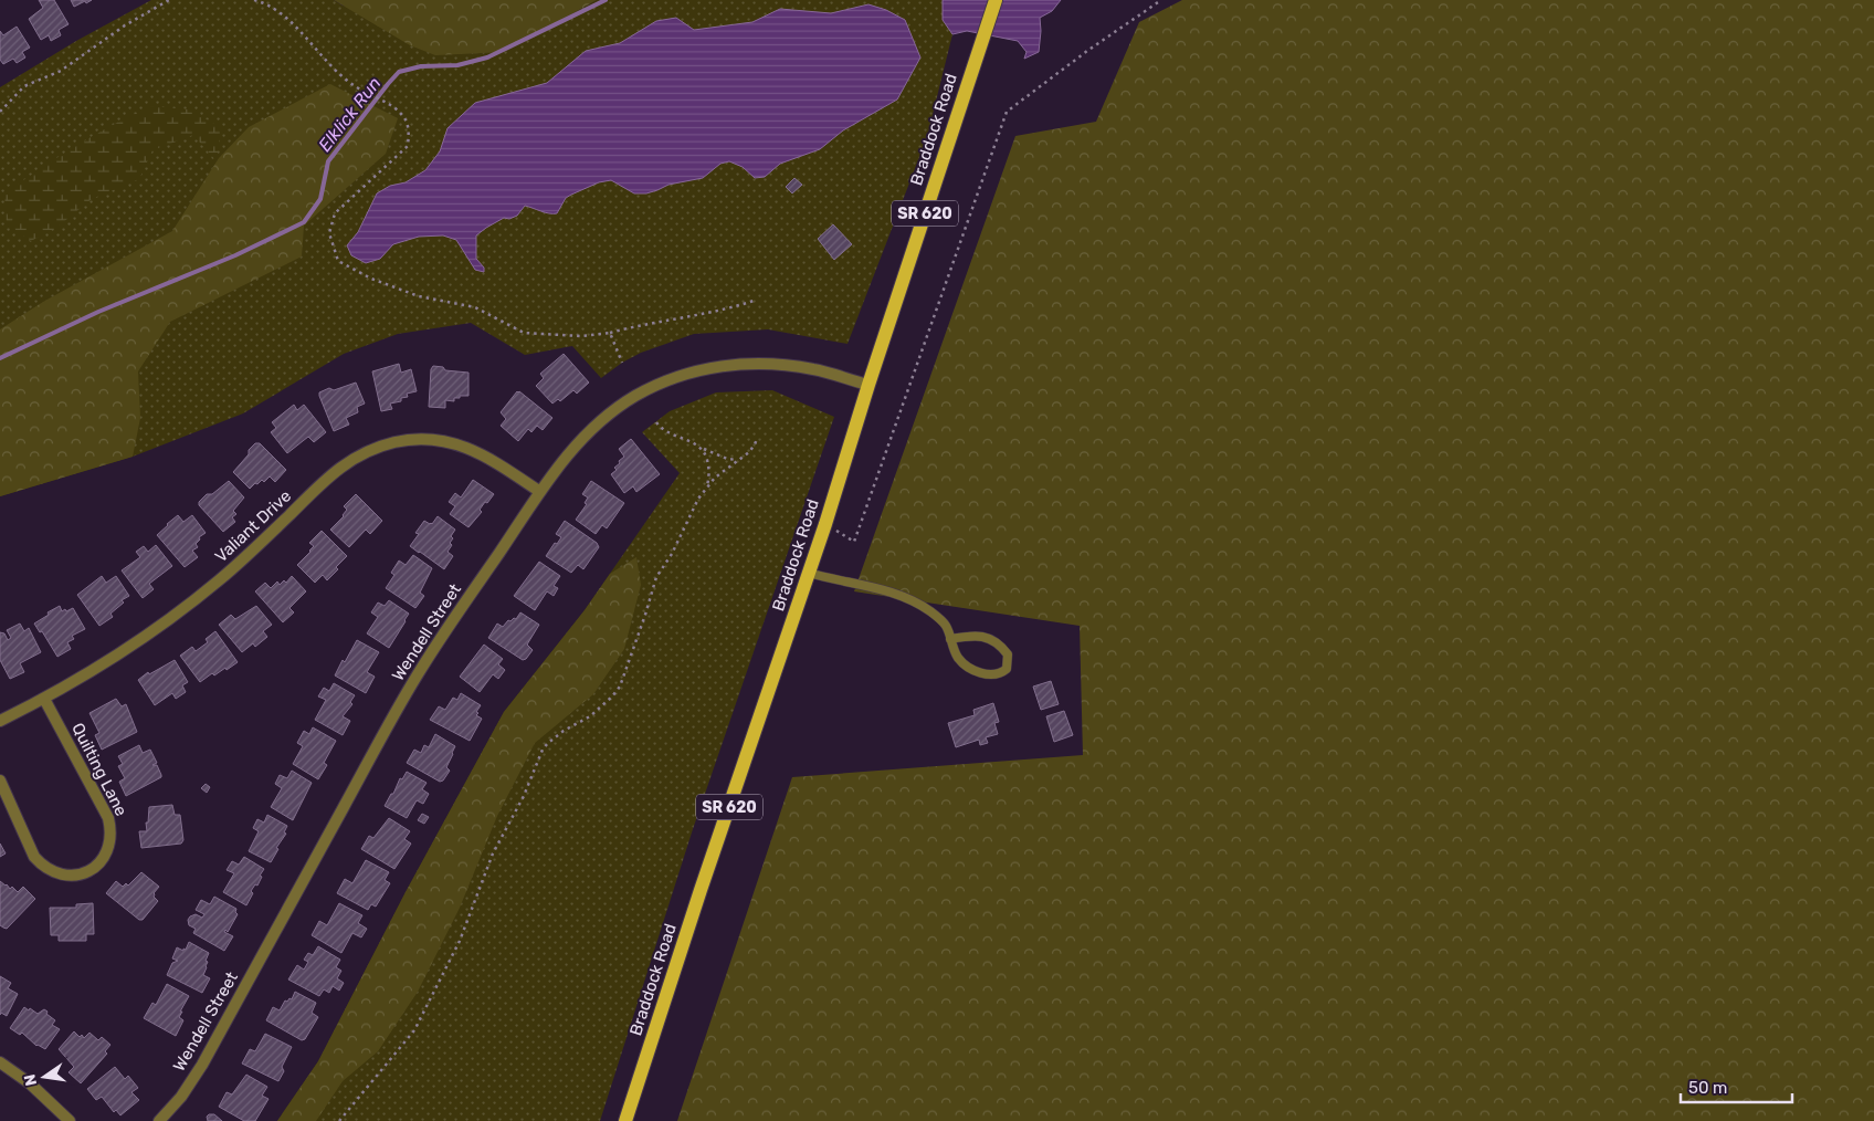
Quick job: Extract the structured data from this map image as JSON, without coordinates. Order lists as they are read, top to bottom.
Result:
{
  "streets": {
    "main road": ["Braddock Road", "SR 620"],
    "street": ["Valiant Drive", "Wendell Street", "Quilting Lane"]
  },
  "crossings": [
    ["Braddock Road", "Wendell Street"],
    ["Valiant Drive", "Wendell Street"],
    ["Valiant Drive", "Quilting Lane"]
  ],
  "water": ["Elklick Run"],
  "scale_bar": "50 m",
  "north": "left"
}
